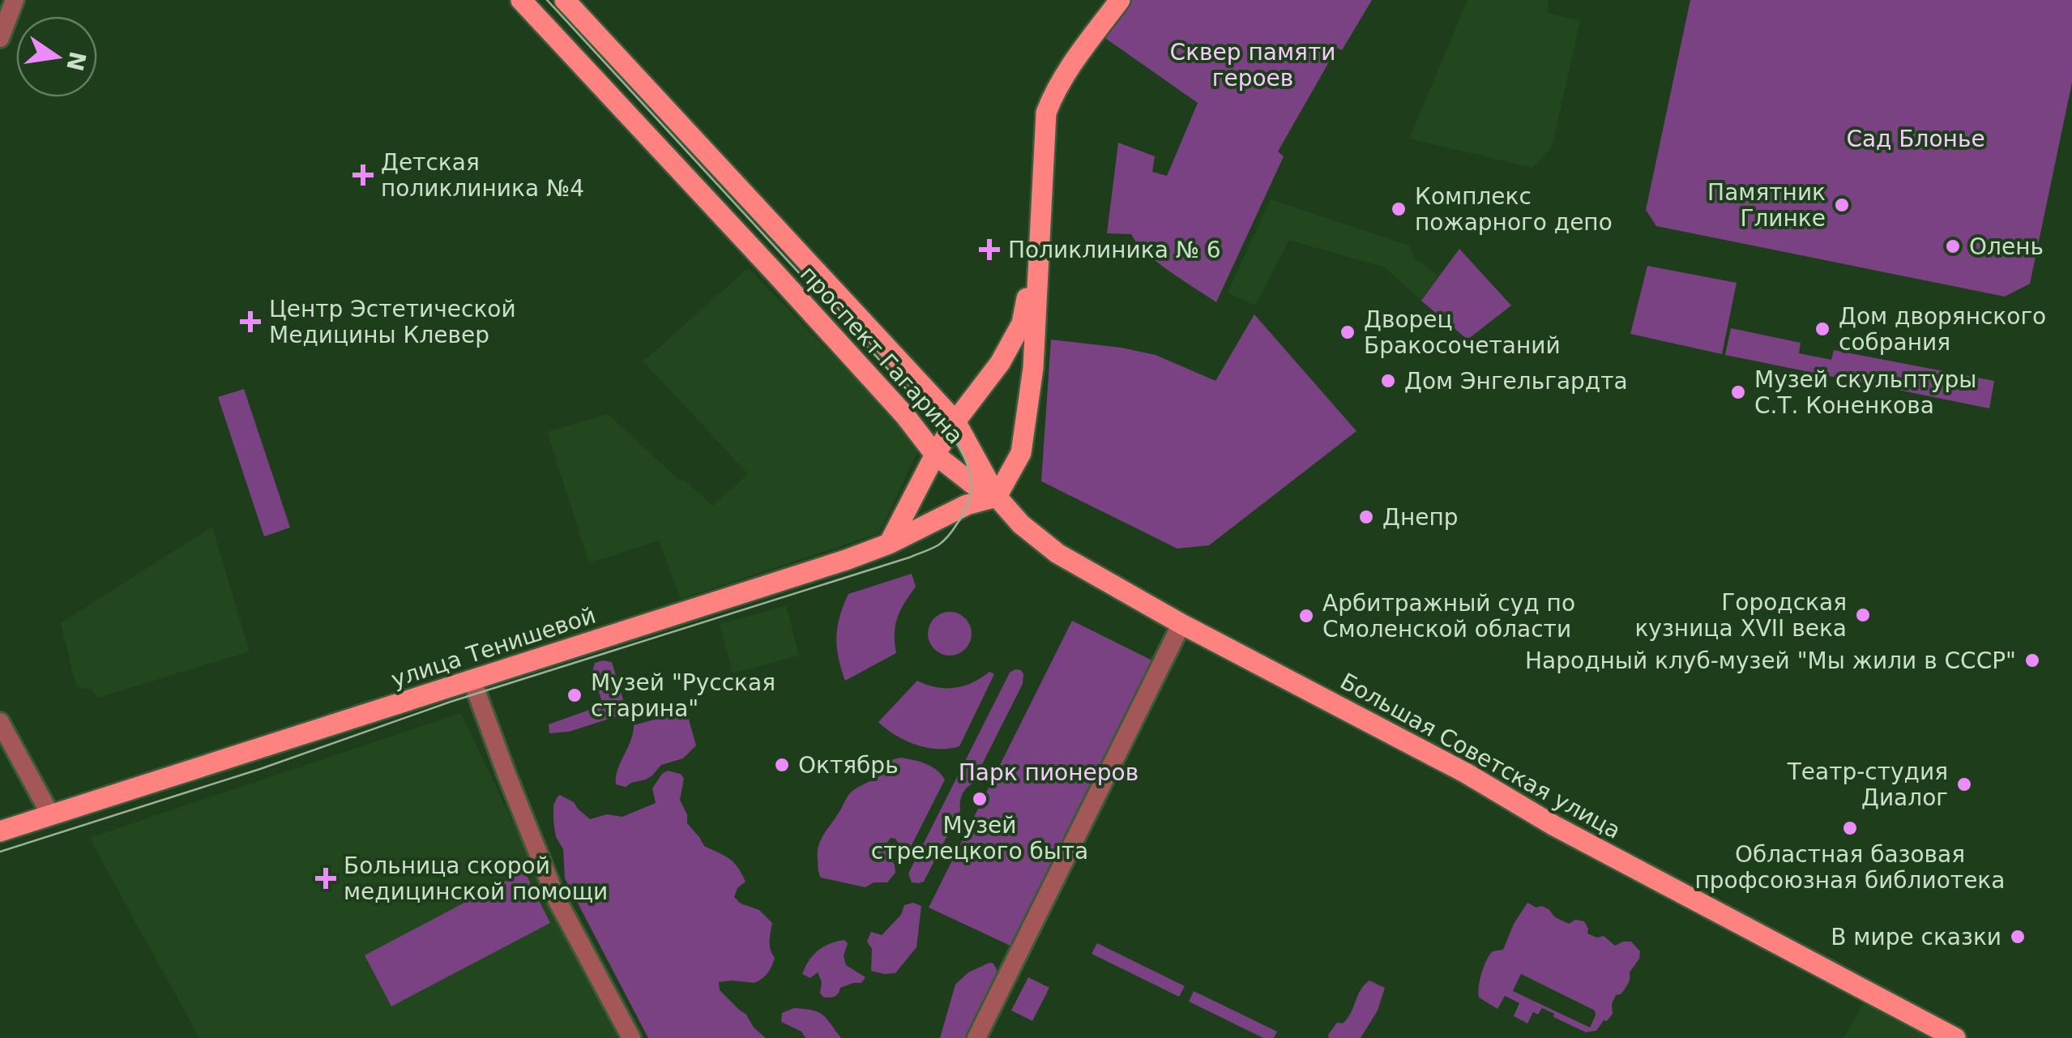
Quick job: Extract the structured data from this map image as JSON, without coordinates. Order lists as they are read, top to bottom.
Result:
{
  "streets": {
    "main road": ["проспект Гагарина", "улица Тенишевой", "Большая Советская улица"]
  },
  "crossings": [
    ["проспект Гагарина", "улица Тенишевой"],
    ["проспект Гагарина", "Большая Советская улица"],
    ["улица Тенишевой", "Большая Советская улица"]
  ],
  "parks": ["Сквер памяти героев", "Сад Блонье", "Парк пионеров"],
  "places": {
    "health": [
      "Детская поликлиника №4",
      "Поликлиника № 6",
      "Центр Эстетической Медицины Клевер",
      "Больница скорой медицинской помощи"
    ],
    "other": [
      "Памятник Глинке",
      "Комплекс пожарного депо",
      "Олень",
      "Дом дворянского собрания",
      "Дворец Бракосочетаний",
      "Дом Энгельгардта",
      "Музей скульптуры С.Т. Коненкова",
      "Днепр",
      "Городская кузница XVII века",
      "Арбитражный суд по Смоленской области",
      "Народный клуб-музей \"Мы жили в СССР\"",
      "Музей \"Русская старина\"",
      "Октябрь",
      "Театр-студия Диалог",
      "Музей стрелецкого быта",
      "Областная базовая профсоюзная библиотека",
      "В мире сказки"
    ]
  },
  "north": "right"
}
